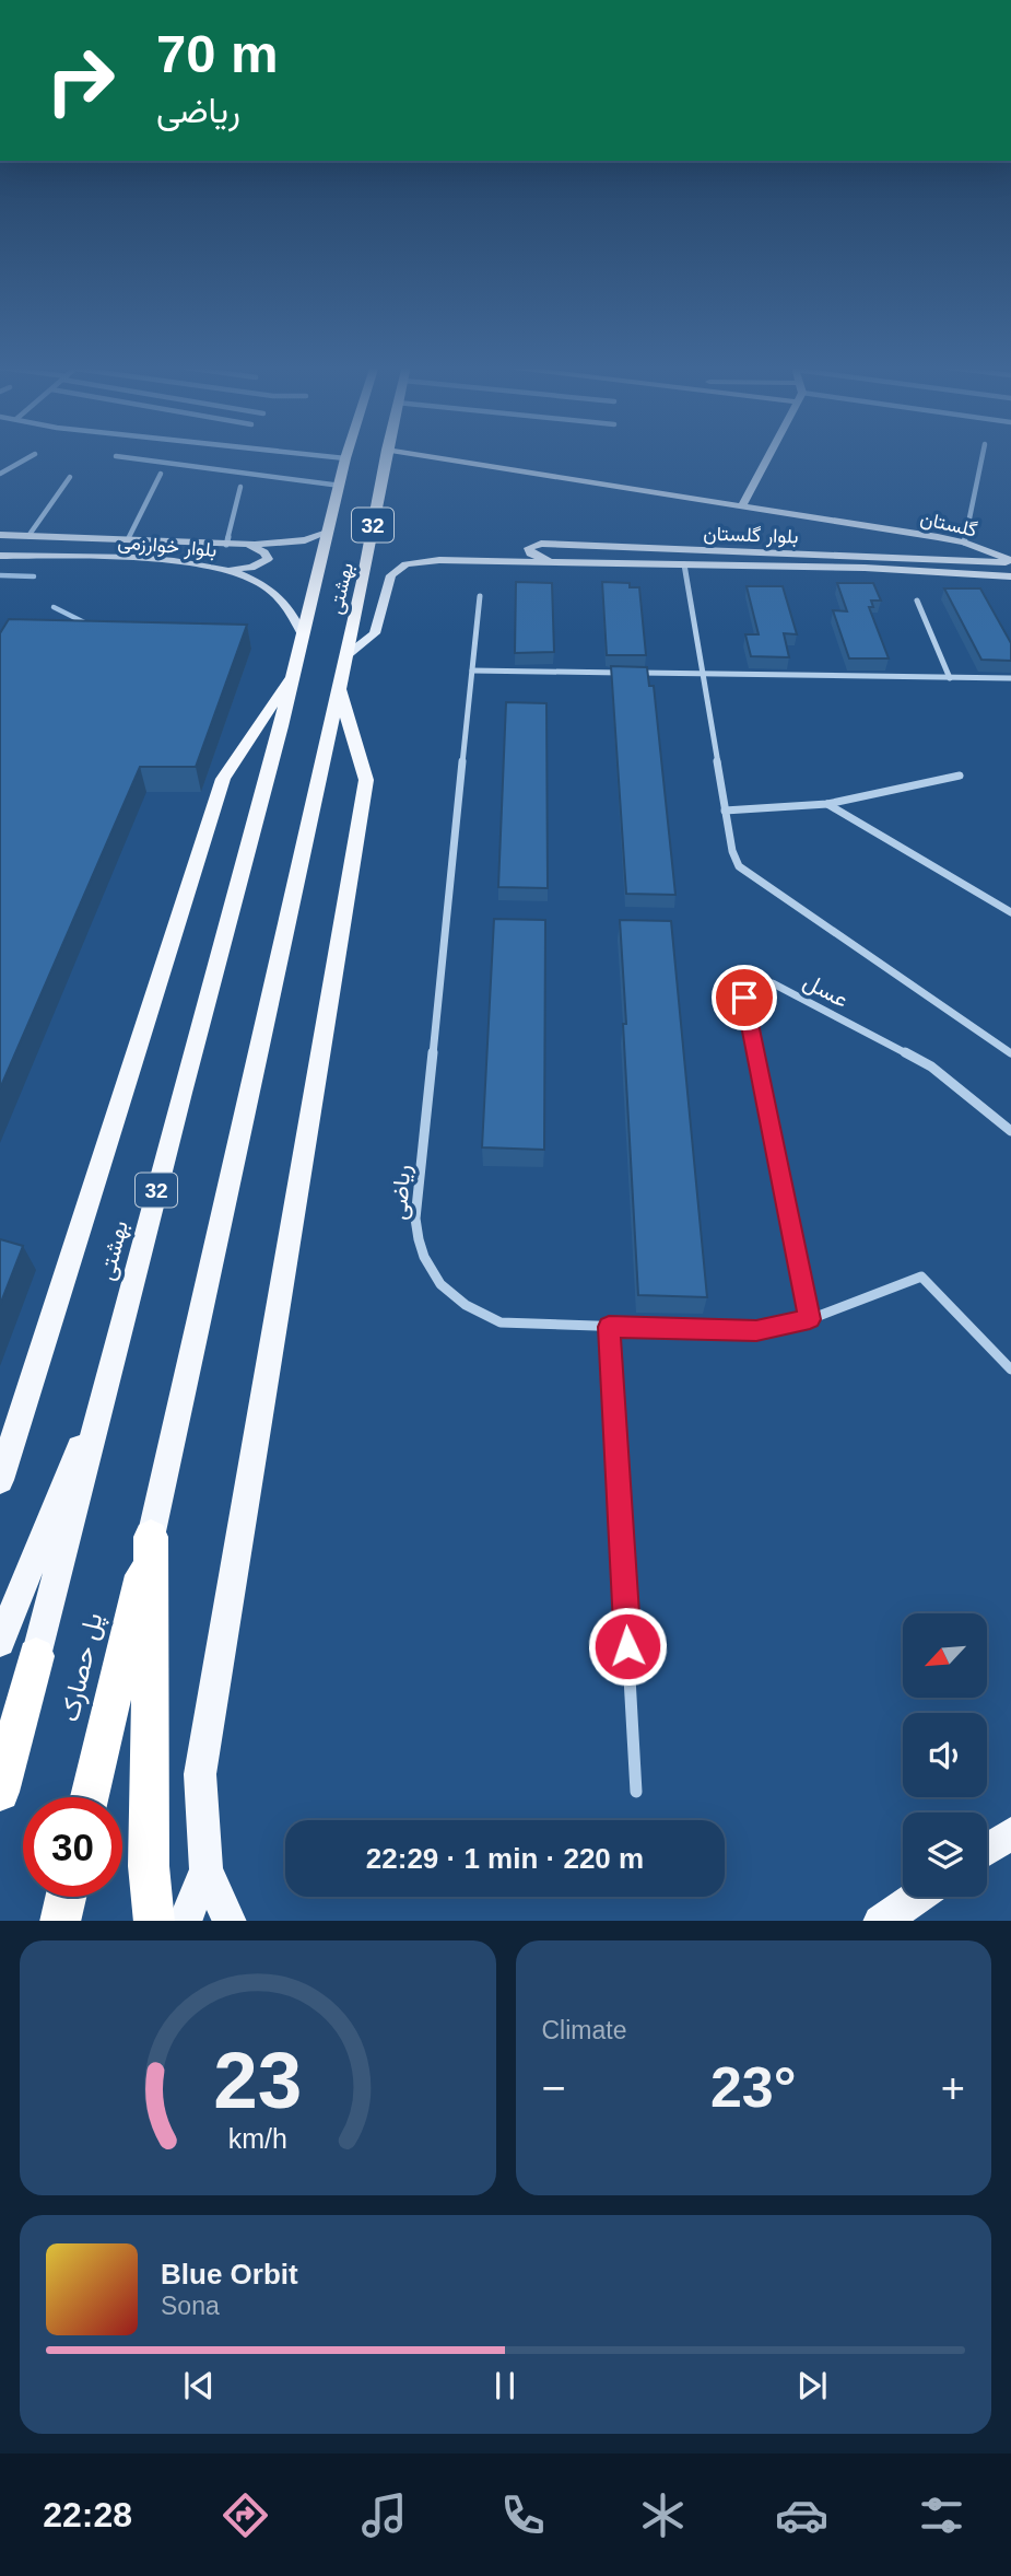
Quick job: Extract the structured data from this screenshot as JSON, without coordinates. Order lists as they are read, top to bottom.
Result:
{
  "streets": {
    "highway": ["32", "پل حصارک"],
    "main road": ["بهشتی", "بهشتى"],
    "street": [
      "گلستان",
      "بلوار گلستان",
      "بلوار خوارزمی",
      "عسل",
      "ریاضی"
    ]
  },
  "crossings": [
    ["گلستان", "بلوار گلستان"],
    ["32", "بهشتی"],
    ["32", "پل حصارک"],
    ["بلوار گلستان", "بهشتی"],
    ["بلوار خوارزمی", "بهشتی"],
    ["بهشتی", "بهشتى"],
    ["عسل", "ریاضی"],
    ["بهشتى", "پل حصارک"]
  ],
  "north": "bottom left",
  "page": {
    "turn": ["70 m", "ریاضی"],
    "limit": "30",
    "trip": "22:29 · 1 min · 220 m",
    "tile": "Climate",
    "heat": ["−", "23°", "+"],
    "song": ["Blue Orbit", "Sona"],
    "tabs": "22:28",
    "gauge": ["23", "km/h"]
  }
}
